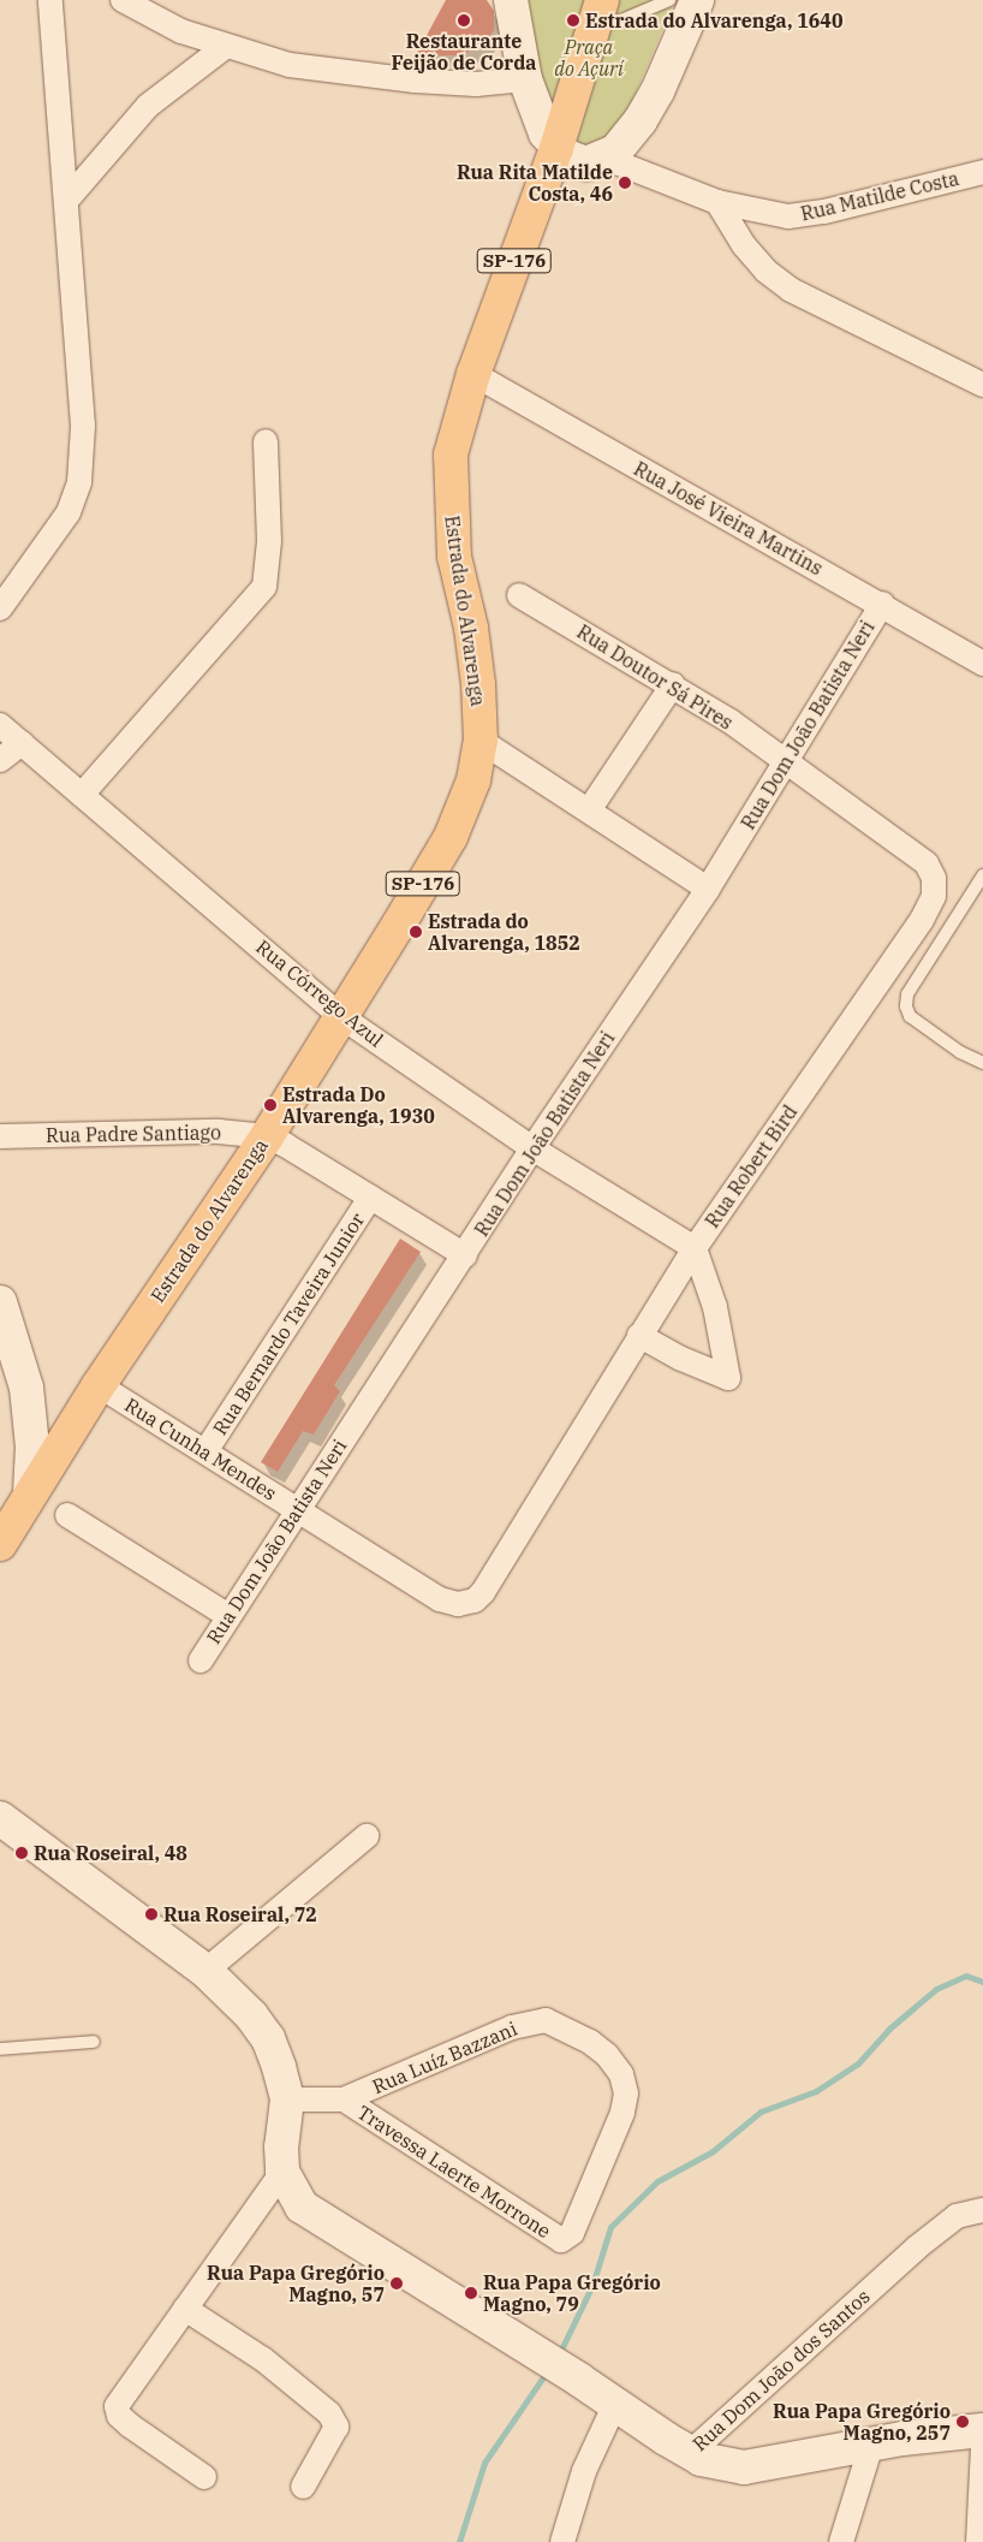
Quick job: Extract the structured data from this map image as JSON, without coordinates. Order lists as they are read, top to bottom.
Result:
{
  "streets": {
    "main road": ["SP-176", "Estrada do Alvarenga"],
    "street": [
      "Rua Matilde Costa",
      "Rua José Vieira Martins",
      "Rua Doutor Sá Pires",
      "Rua Dom João Batista Neri",
      "Rua Córrego Azul",
      "Rua Padre Santiago",
      "Rua Robert Bird",
      "Rua Bernardo Taveira Junior",
      "Rua Cunha Mendes",
      "Rua Luíz Bazzani",
      "Travessa Laerte Morrone",
      "Rua Dom João dos Santos"
    ]
  },
  "crossings": [
    ["Rua José Vieira Martins", "Estrada do Alvarenga"],
    ["Rua José Vieira Martins", "Rua Dom João Batista Neri"],
    ["Estrada do Alvarenga", "Rua Córrego Azul"],
    ["Estrada do Alvarenga", "Rua Padre Santiago"],
    ["Estrada do Alvarenga", "Rua Cunha Mendes"],
    ["Rua Doutor Sá Pires", "Rua Dom João Batista Neri"],
    ["Rua Doutor Sá Pires", "Rua Robert Bird"],
    ["Rua Dom João Batista Neri", "Rua Córrego Azul"],
    ["Rua Dom João Batista Neri", "Rua Robert Bird"],
    ["Rua Dom João Batista Neri", "Rua Cunha Mendes"],
    ["Rua Córrego Azul", "Rua Robert Bird"],
    ["Rua Robert Bird", "Rua Cunha Mendes"],
    ["Rua Bernardo Taveira Junior", "Rua Cunha Mendes"],
    ["Rua Luíz Bazzani", "Travessa Laerte Morrone"]
  ],
  "parks": ["Praça do Açurí"],
  "places": [
    "Restaurante Feijão de Corda",
    "Estrada do Alvarenga, 1640",
    "Rua Rita Matilde Costa, 46",
    "Estrada do Alvarenga, 1852",
    "Estrada Do Alvarenga, 1930",
    "Rua Roseiral, 48",
    "Rua Roseiral, 72",
    "Rua Papa Gregório Magno, 57",
    "Rua Papa Gregório Magno, 79",
    "Rua Papa Gregório Magno, 257"
  ]
}
